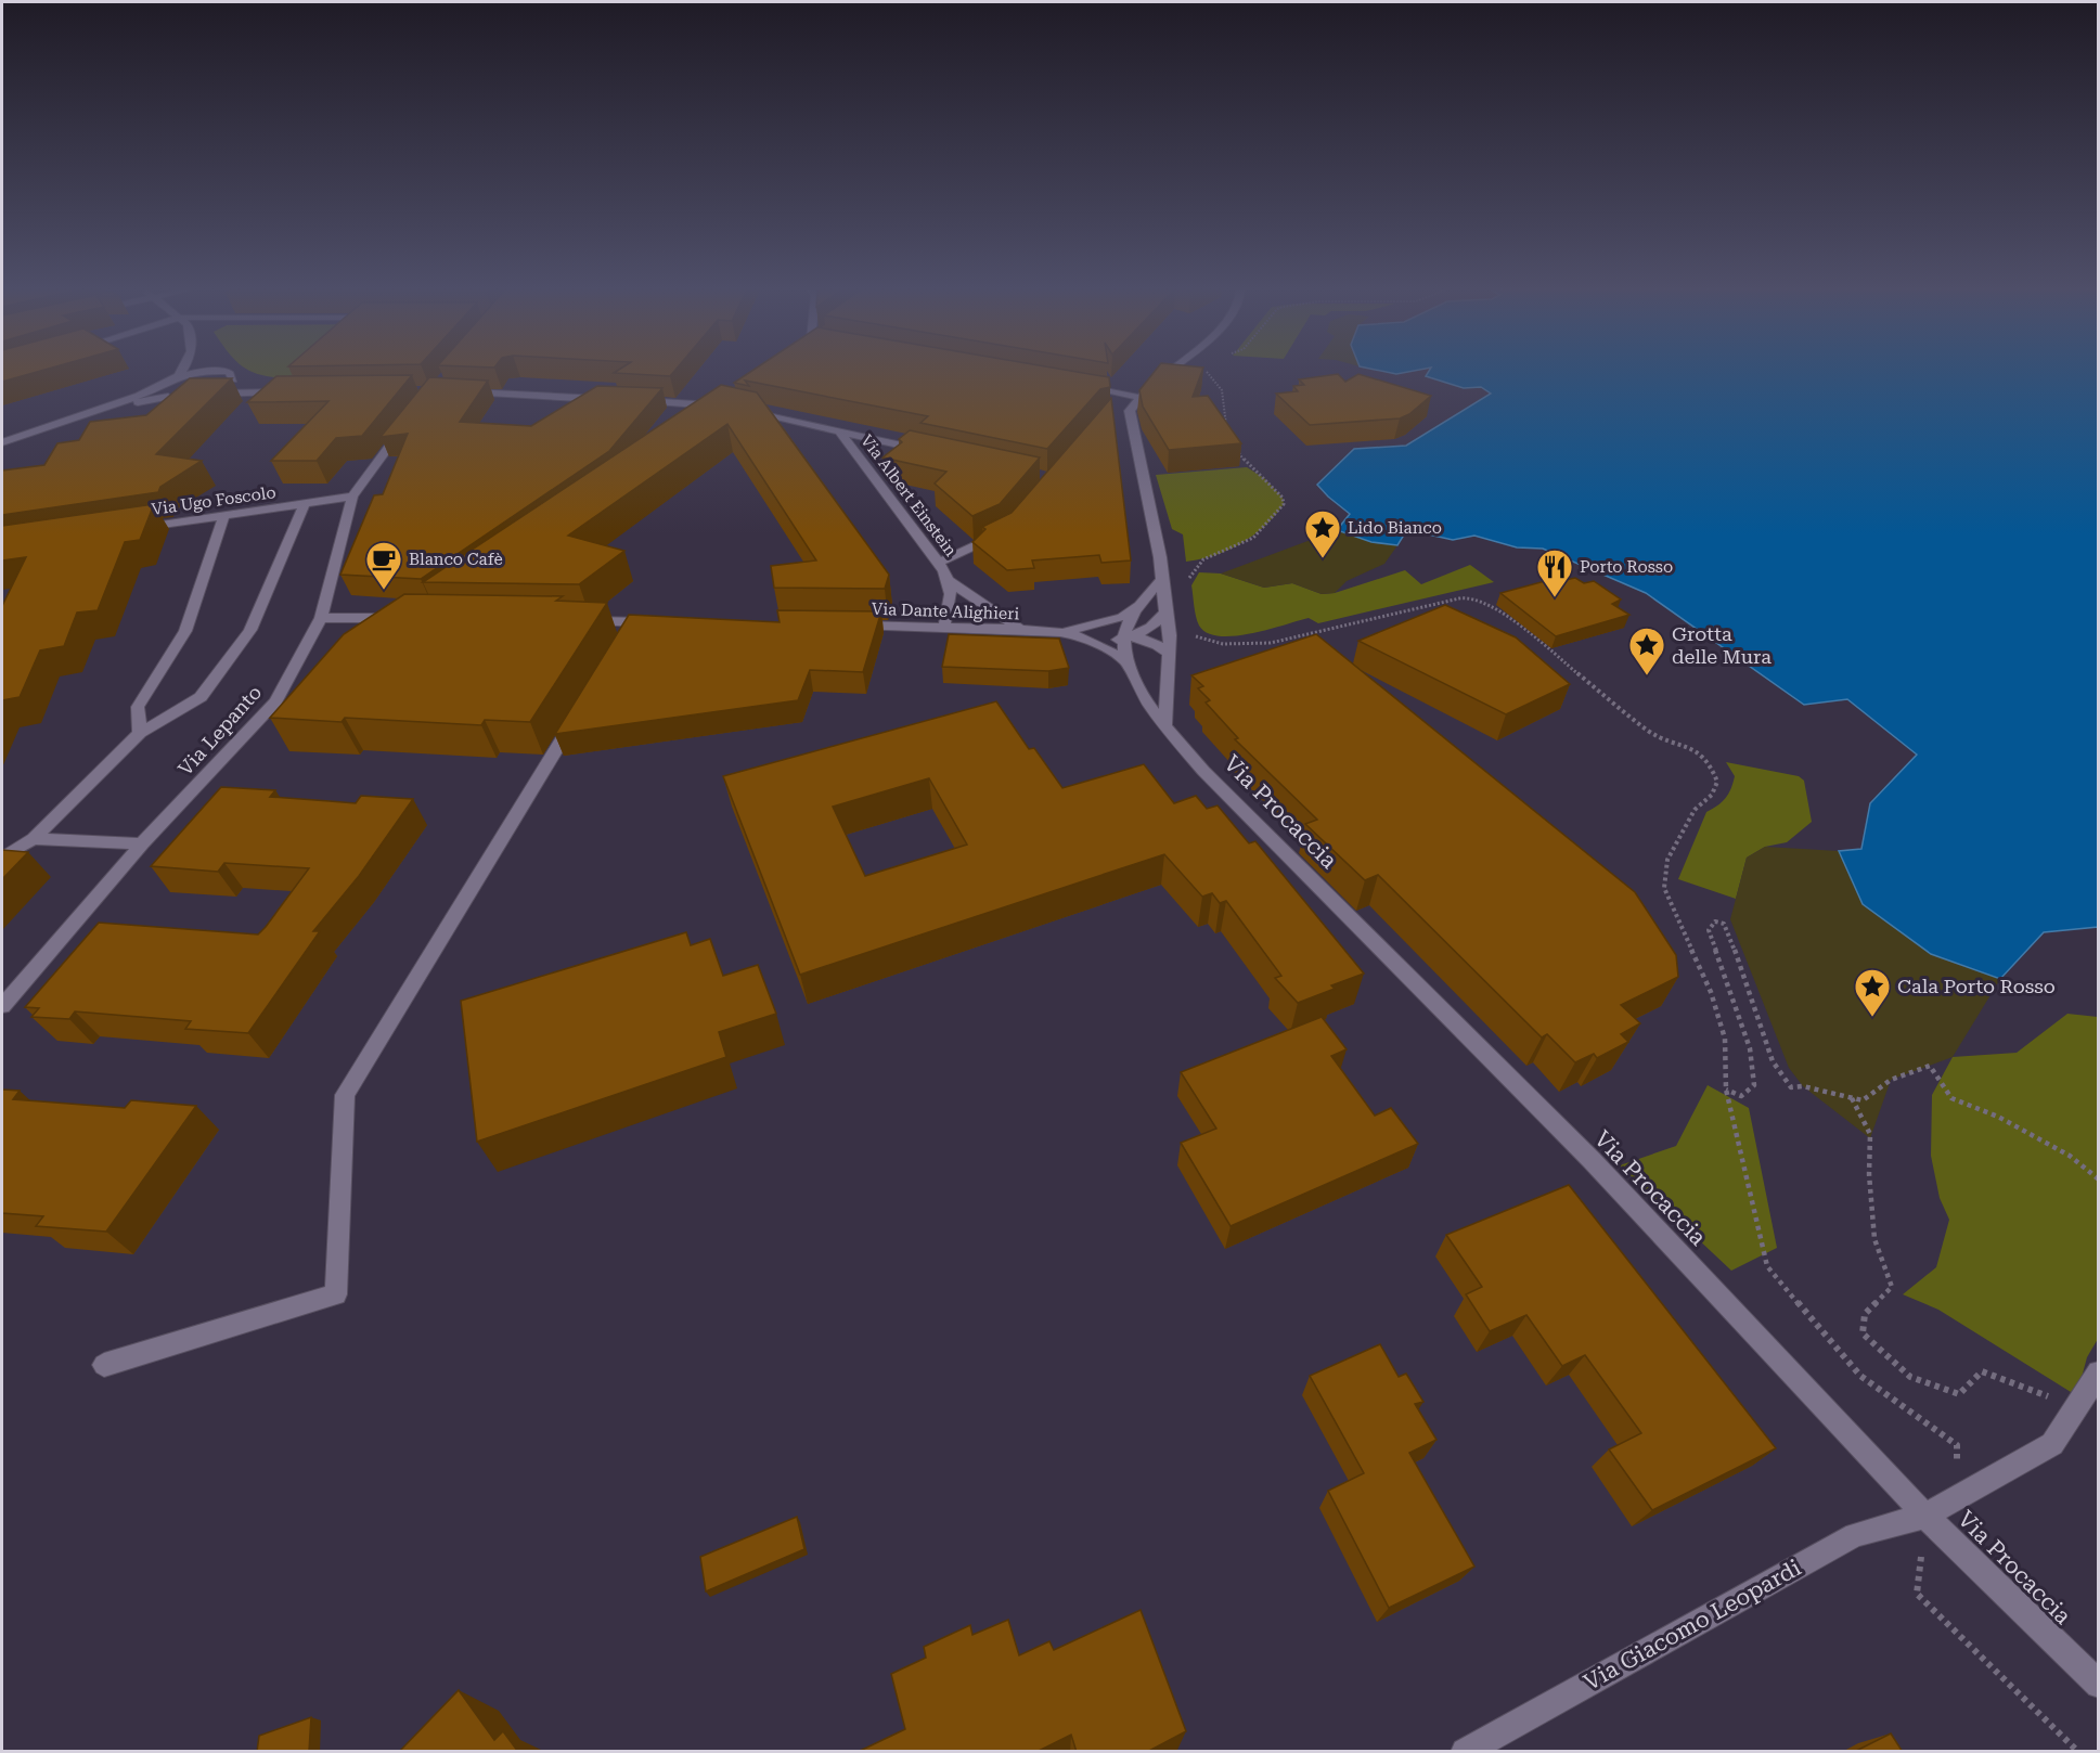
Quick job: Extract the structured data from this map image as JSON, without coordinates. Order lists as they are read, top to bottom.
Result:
{
  "streets": {
    "street": [
      "Via Albert Einstein",
      "Via Ugo Foscolo",
      "Via Dante Alighieri",
      "Via Lepanto",
      "Via Procaccia",
      "Via Giacomo Leopardi"
    ]
  },
  "crossings": [
    ["Via Ugo Foscolo", "Via Lepanto"],
    ["Via Procaccia", "Via Giacomo Leopardi"]
  ],
  "places": {
    "place": ["Lido Bianco", "Grotta delle Mura", "Cala Porto Rosso"],
    "cafe": ["Blanco Cafè"],
    "restaurant": ["Porto Rosso"]
  }
}
